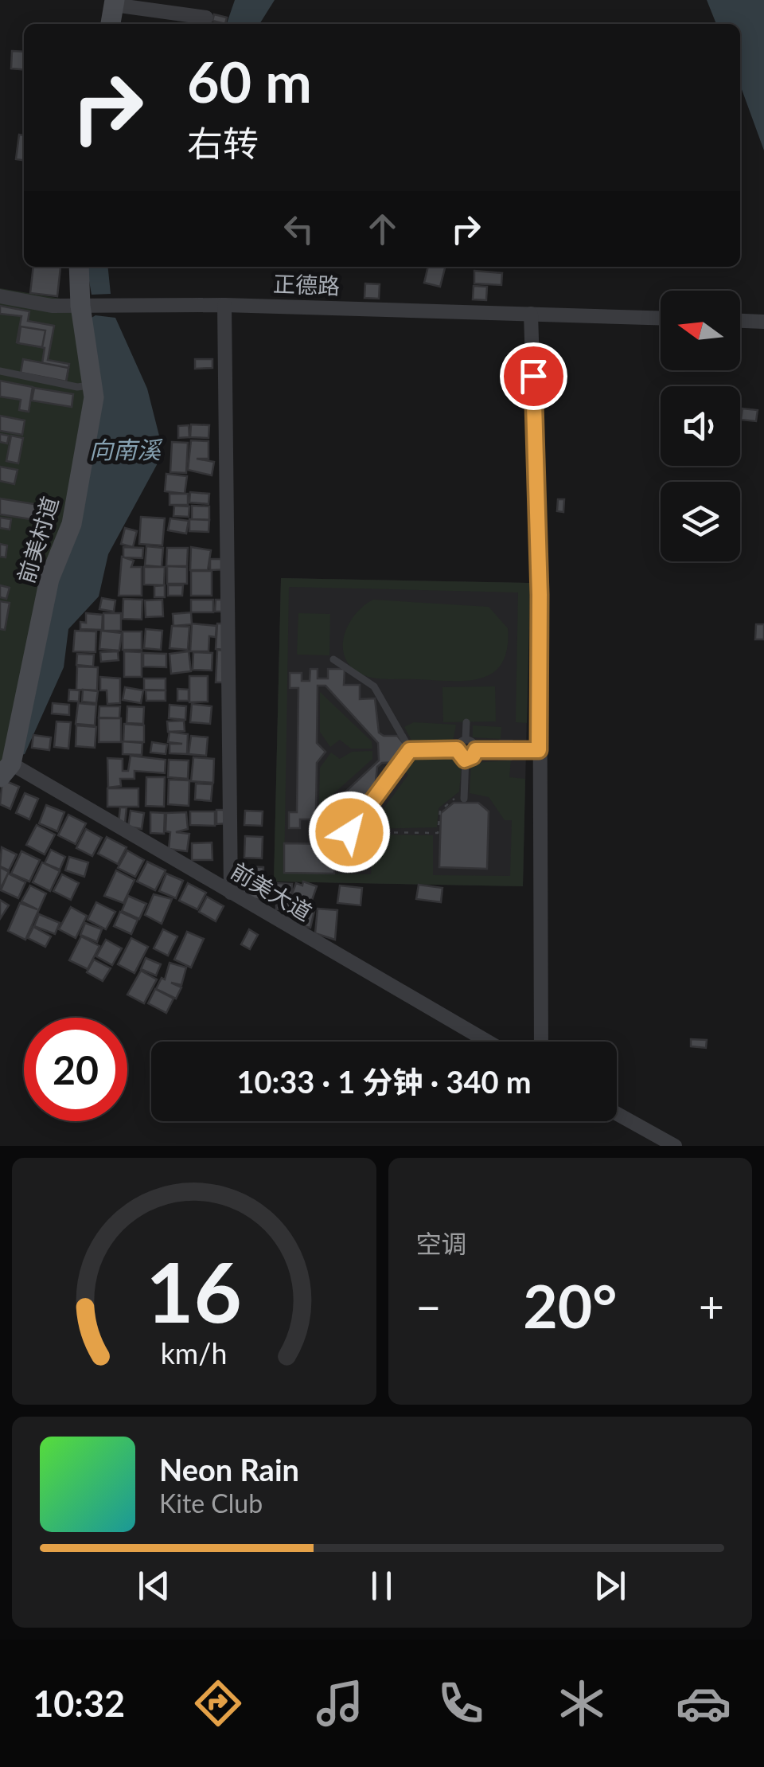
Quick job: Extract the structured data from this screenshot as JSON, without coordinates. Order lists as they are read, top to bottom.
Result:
{
  "streets": {
    "street": ["正德路", "前美村道", "前美大道"]
  },
  "crossings": [
    ["正德路", "前美村道"],
    ["前美村道", "前美大道"]
  ],
  "water": ["向南溪"],
  "north": "left",
  "page": {
    "turn": ["60 m", "右转"],
    "limit": "20",
    "trip": "10:33 · 1 分钟 · 340 m",
    "tile": "空调",
    "heat": ["−", "20°", "+"],
    "song": ["Neon Rain", "Kite Club"],
    "tabs": "10:32",
    "gauge": ["16", "km/h"]
  }
}
